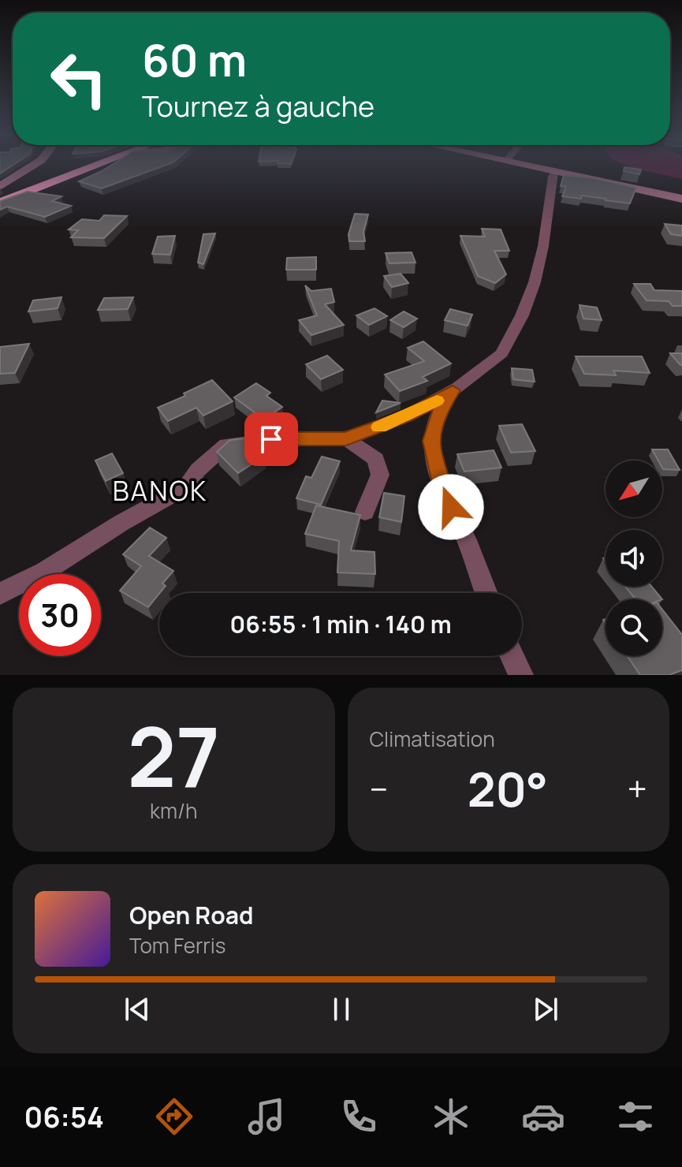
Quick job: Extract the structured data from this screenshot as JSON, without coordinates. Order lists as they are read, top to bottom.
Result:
{
  "districts": ["BANOK"],
  "north": "bottom left",
  "page": {
    "turn": ["60 m", "Tournez à gauche"],
    "limit": "30",
    "trip": "06:55 · 1 min · 140 m",
    "tile": [
      ["27", "km/h"],
      "Climatisation"
    ],
    "heat": ["−", "20°", "+"],
    "song": ["Open Road", "Tom Ferris"],
    "tabs": "06:54"
  }
}
